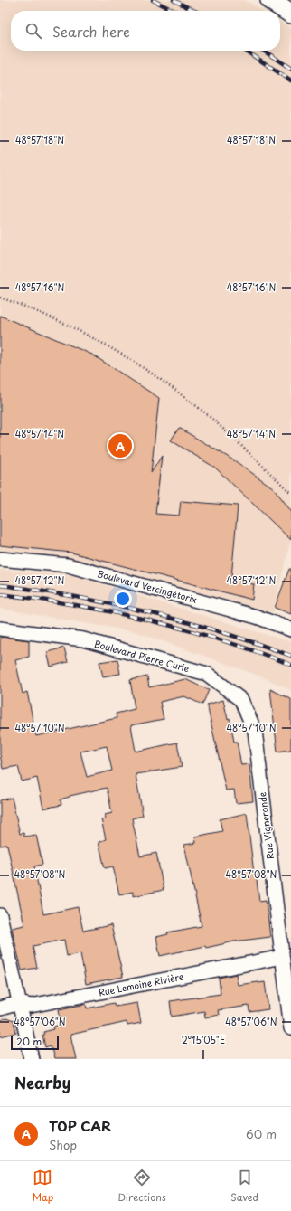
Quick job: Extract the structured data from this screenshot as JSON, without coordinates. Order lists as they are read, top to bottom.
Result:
{
  "streets": {
    "street": [
      "Boulevard Vercingétorix",
      "Boulevard Pierre Curie",
      "Rue Vigneronde",
      "Rue Lemoine Rivière"
    ]
  },
  "crossings": [
    ["Boulevard Pierre Curie", "Rue Vigneronde"],
    ["Rue Vigneronde", "Rue Lemoine Rivière"]
  ],
  "scale_bar": "20 m",
  "page": {
    "search": "Search here",
    "pins": "A",
    "scale": "20 m",
    "heading": "Nearby",
    "list": [
      {
        "mark": "A",
        "name": "TOP CAR",
        "note": "Shop",
        "value": "60 m"
      }
    ],
    "nav": ["Map", "Directions", "Saved"]
  },
  "coordinates": [
    "48°57'18\"N",
    "48°57'16\"N",
    "48°57'14\"N",
    "48°57'12\"N",
    "48°57'10\"N",
    "48°57'08\"N",
    "48°57'06\"N",
    "2°15'05\"E"
  ]
}
